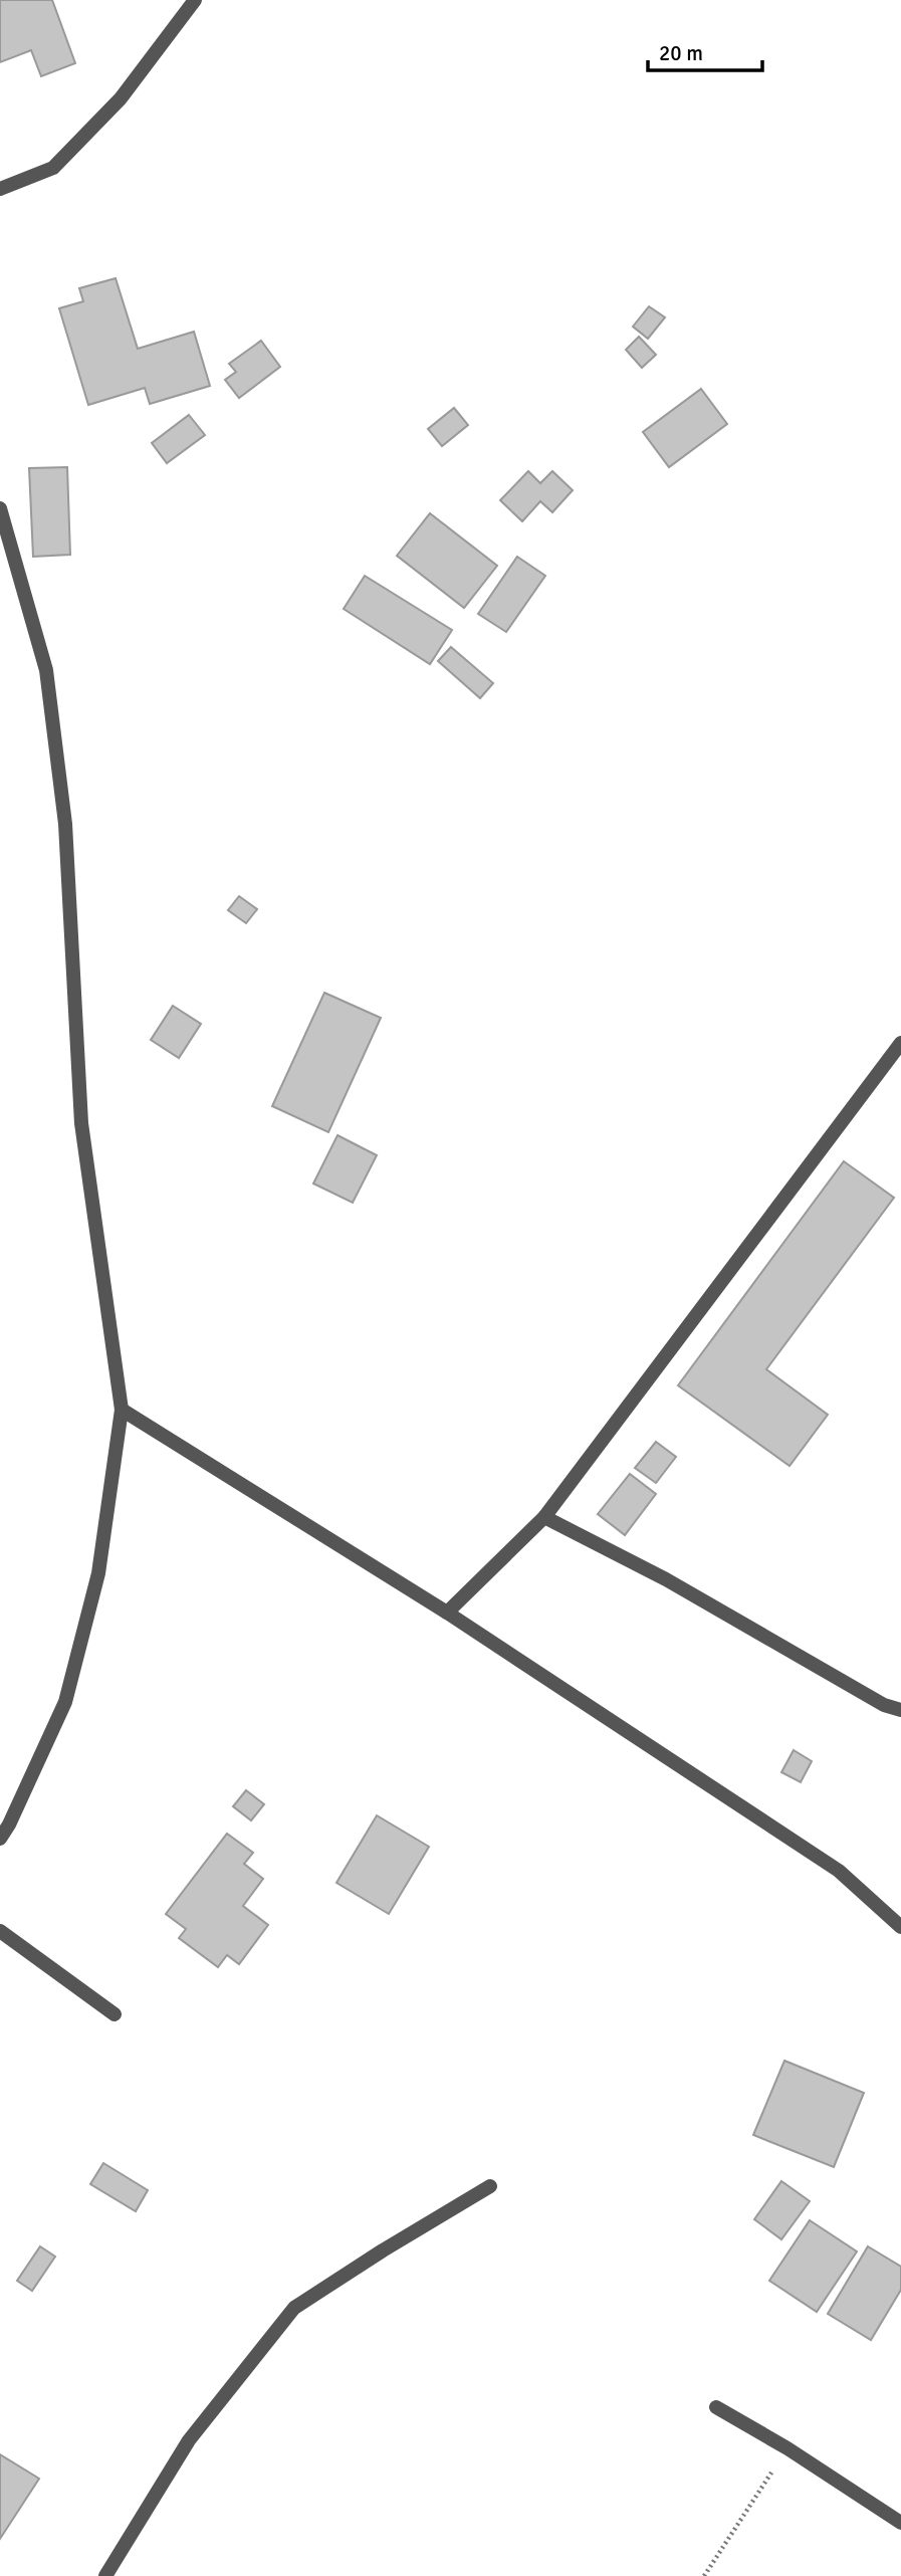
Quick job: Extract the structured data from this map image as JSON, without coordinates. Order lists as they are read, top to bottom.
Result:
{
  "scale_bar": "20 m"
}
